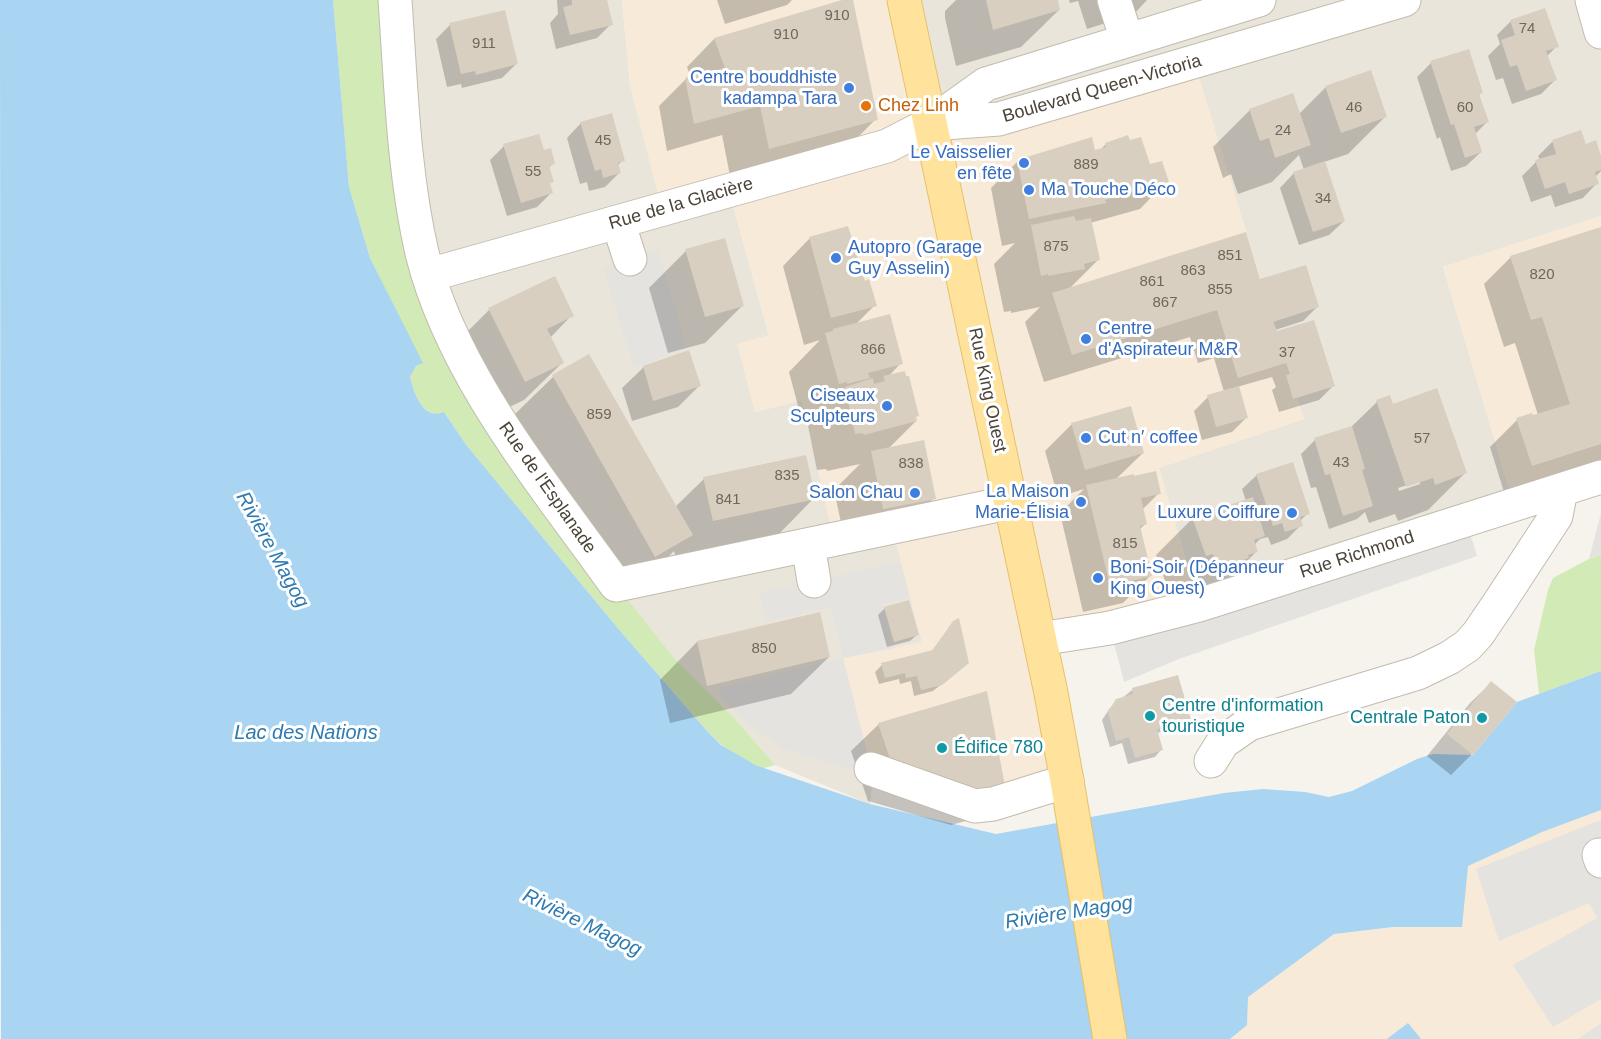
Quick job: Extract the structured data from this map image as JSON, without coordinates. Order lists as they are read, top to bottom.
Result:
{
  "streets": {
    "main road": ["Rue King Ouest"],
    "street": [
      "Boulevard Queen-Victoria",
      "Rue de la Glacière",
      "Rue de l'Esplanade",
      "Rue Richmond"
    ]
  },
  "crossings": [
    ["Boulevard Queen-Victoria", "Rue de la Glacière"],
    ["Boulevard Queen-Victoria", "Rue King Ouest"],
    ["Rue de la Glacière", "Rue King Ouest"],
    ["Rue de la Glacière", "Rue de l'Esplanade"],
    ["Rue King Ouest", "Rue de l'Esplanade"],
    ["Rue King Ouest", "Rue Richmond"]
  ],
  "water": ["Rivière Magog", "Lac des Nations"],
  "places": [
    "Centre bouddhiste kadampa Tara",
    "Chez Linh",
    "Le Vaisselier en fête",
    "Ma Touche Déco",
    "Autopro (Garage Guy Asselin)",
    "Centre d'Aspirateur M&R",
    "Ciseaux Sculpteurs",
    "Cut n′ coffee",
    "Salon Chau",
    "La Maison Marie-Élisia",
    "Luxure Coiffure",
    "Boni-Soir (Dépanneur King Ouest)",
    "Centre d'information touristique",
    "Centrale Paton",
    "Édifice 780"
  ],
  "house_numbers": [
    "910",
    "74",
    "910",
    "911",
    "46",
    "60",
    "24",
    "45",
    "889",
    "55",
    "34",
    "875",
    "851",
    "863",
    "820",
    "861",
    "855",
    "867",
    "866",
    "37",
    "859",
    "57",
    "43",
    "838",
    "835",
    "841",
    "815",
    "850"
  ]
}
